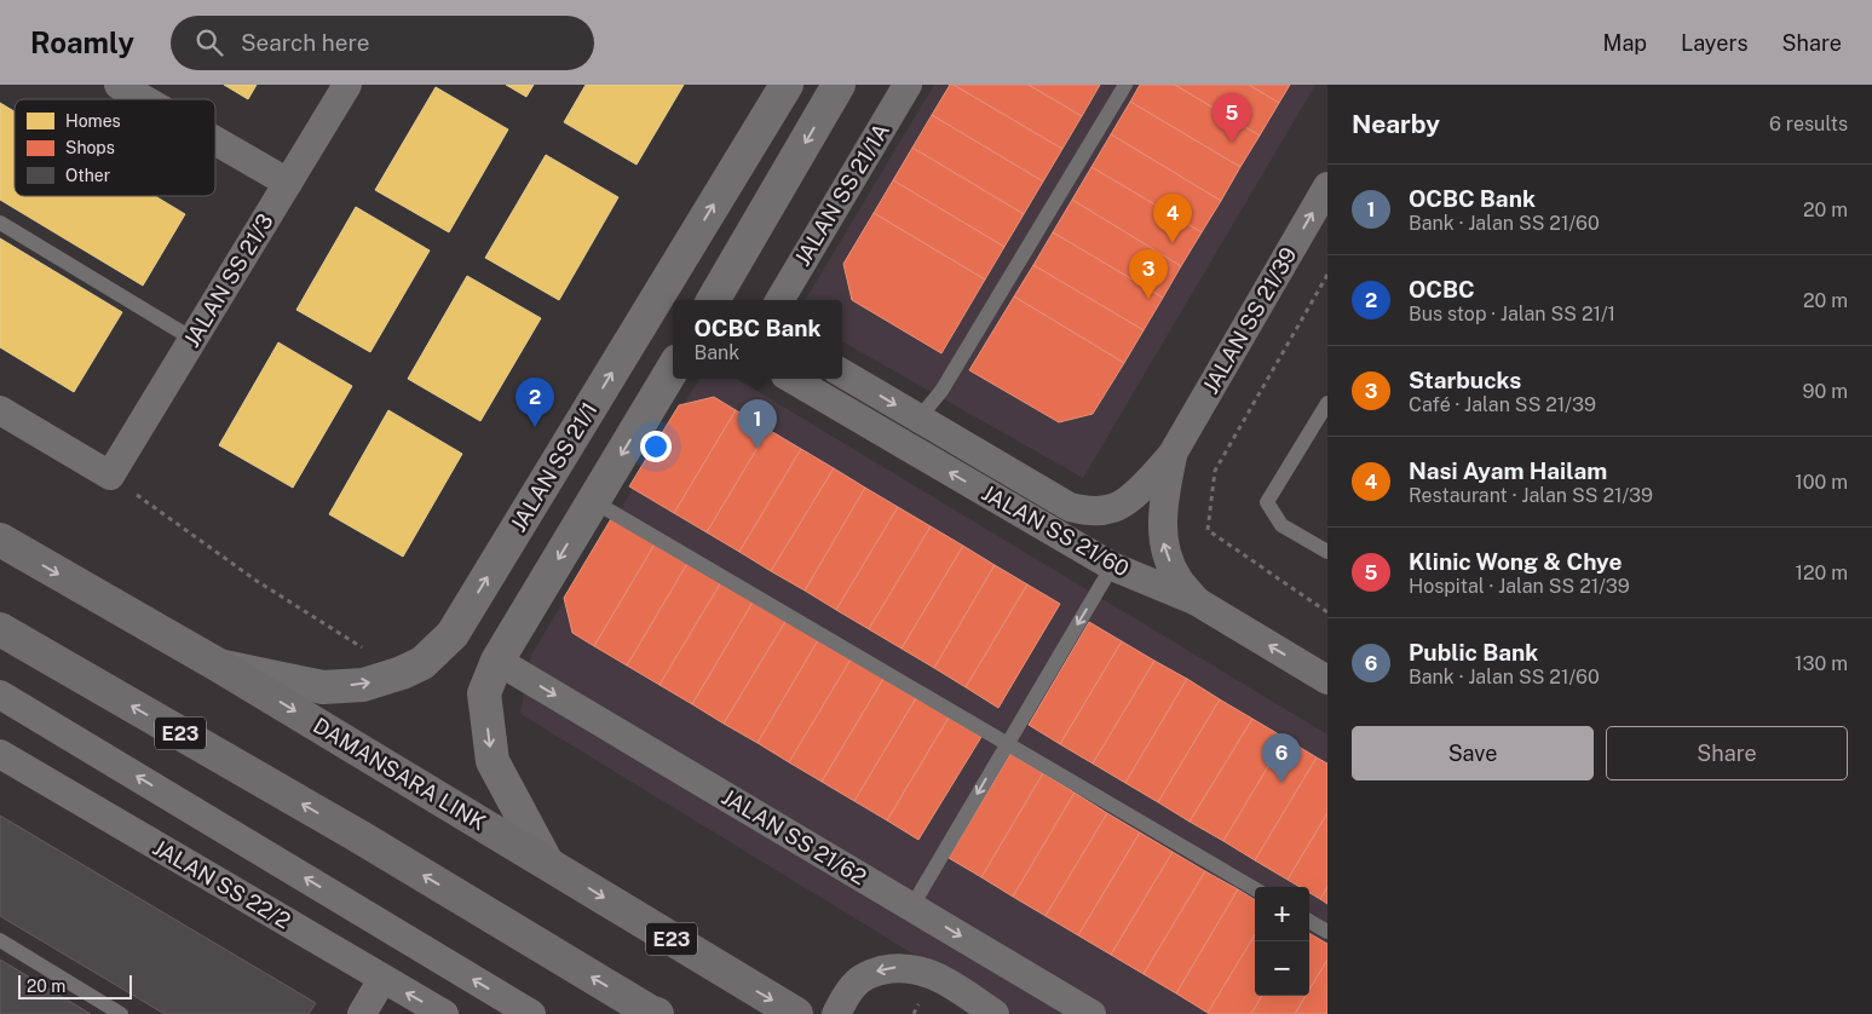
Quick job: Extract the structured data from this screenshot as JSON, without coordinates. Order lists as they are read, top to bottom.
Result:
{
  "streets": {
    "highway": ["E23", "DAMANSARA LINK"],
    "street": [
      "JALAN SS 21/1A",
      "JALAN SS 21/3",
      "JALAN SS 21/39",
      "JALAN SS 21/1",
      "JALAN SS 21/60",
      "JALAN SS 21/62",
      "JALAN SS 22/2"
    ]
  },
  "crossings": [
    ["JALAN SS 21/39", "JALAN SS 21/60"],
    ["JALAN SS 21/1", "DAMANSARA LINK"]
  ],
  "one_way": ["JALAN SS 21/39", "JALAN SS 21/62"],
  "legend": ["Homes", "Shops", "Other"],
  "scale_bar": "20 m",
  "page": {
    "header": "Roamly",
    "search": "Search here",
    "nav": ["Map", "Layers", "Share"],
    "heading": ["Nearby", "6 results"],
    "pins": [
      "5",
      "4",
      "3",
      "2",
      "1",
      "6"
    ],
    "list": [
      {
        "mark": "1",
        "name": "OCBC Bank",
        "note": "Bank · Jalan SS 21/60",
        "value": "20 m"
      },
      {
        "mark": "2",
        "name": "OCBC",
        "note": "Bus stop · Jalan SS 21/1",
        "value": "20 m"
      },
      {
        "mark": "3",
        "name": "Starbucks",
        "note": "Café · Jalan SS 21/39",
        "value": "90 m"
      },
      {
        "mark": "4",
        "name": "Nasi Ayam Hailam",
        "note": "Restaurant · Jalan SS 21/39",
        "value": "100 m"
      },
      {
        "mark": "5",
        "name": "Klinic Wong & Chye",
        "note": "Hospital · Jalan SS 21/39",
        "value": "120 m"
      },
      {
        "mark": "6",
        "name": "Public Bank",
        "note": "Bank · Jalan SS 21/60",
        "value": "130 m"
      }
    ],
    "popup": ["OCBC Bank", "Bank"],
    "buttons": ["Save", "Share"],
    "map_buttons": ["+", "−"],
    "scale": "20 m"
  }
}
